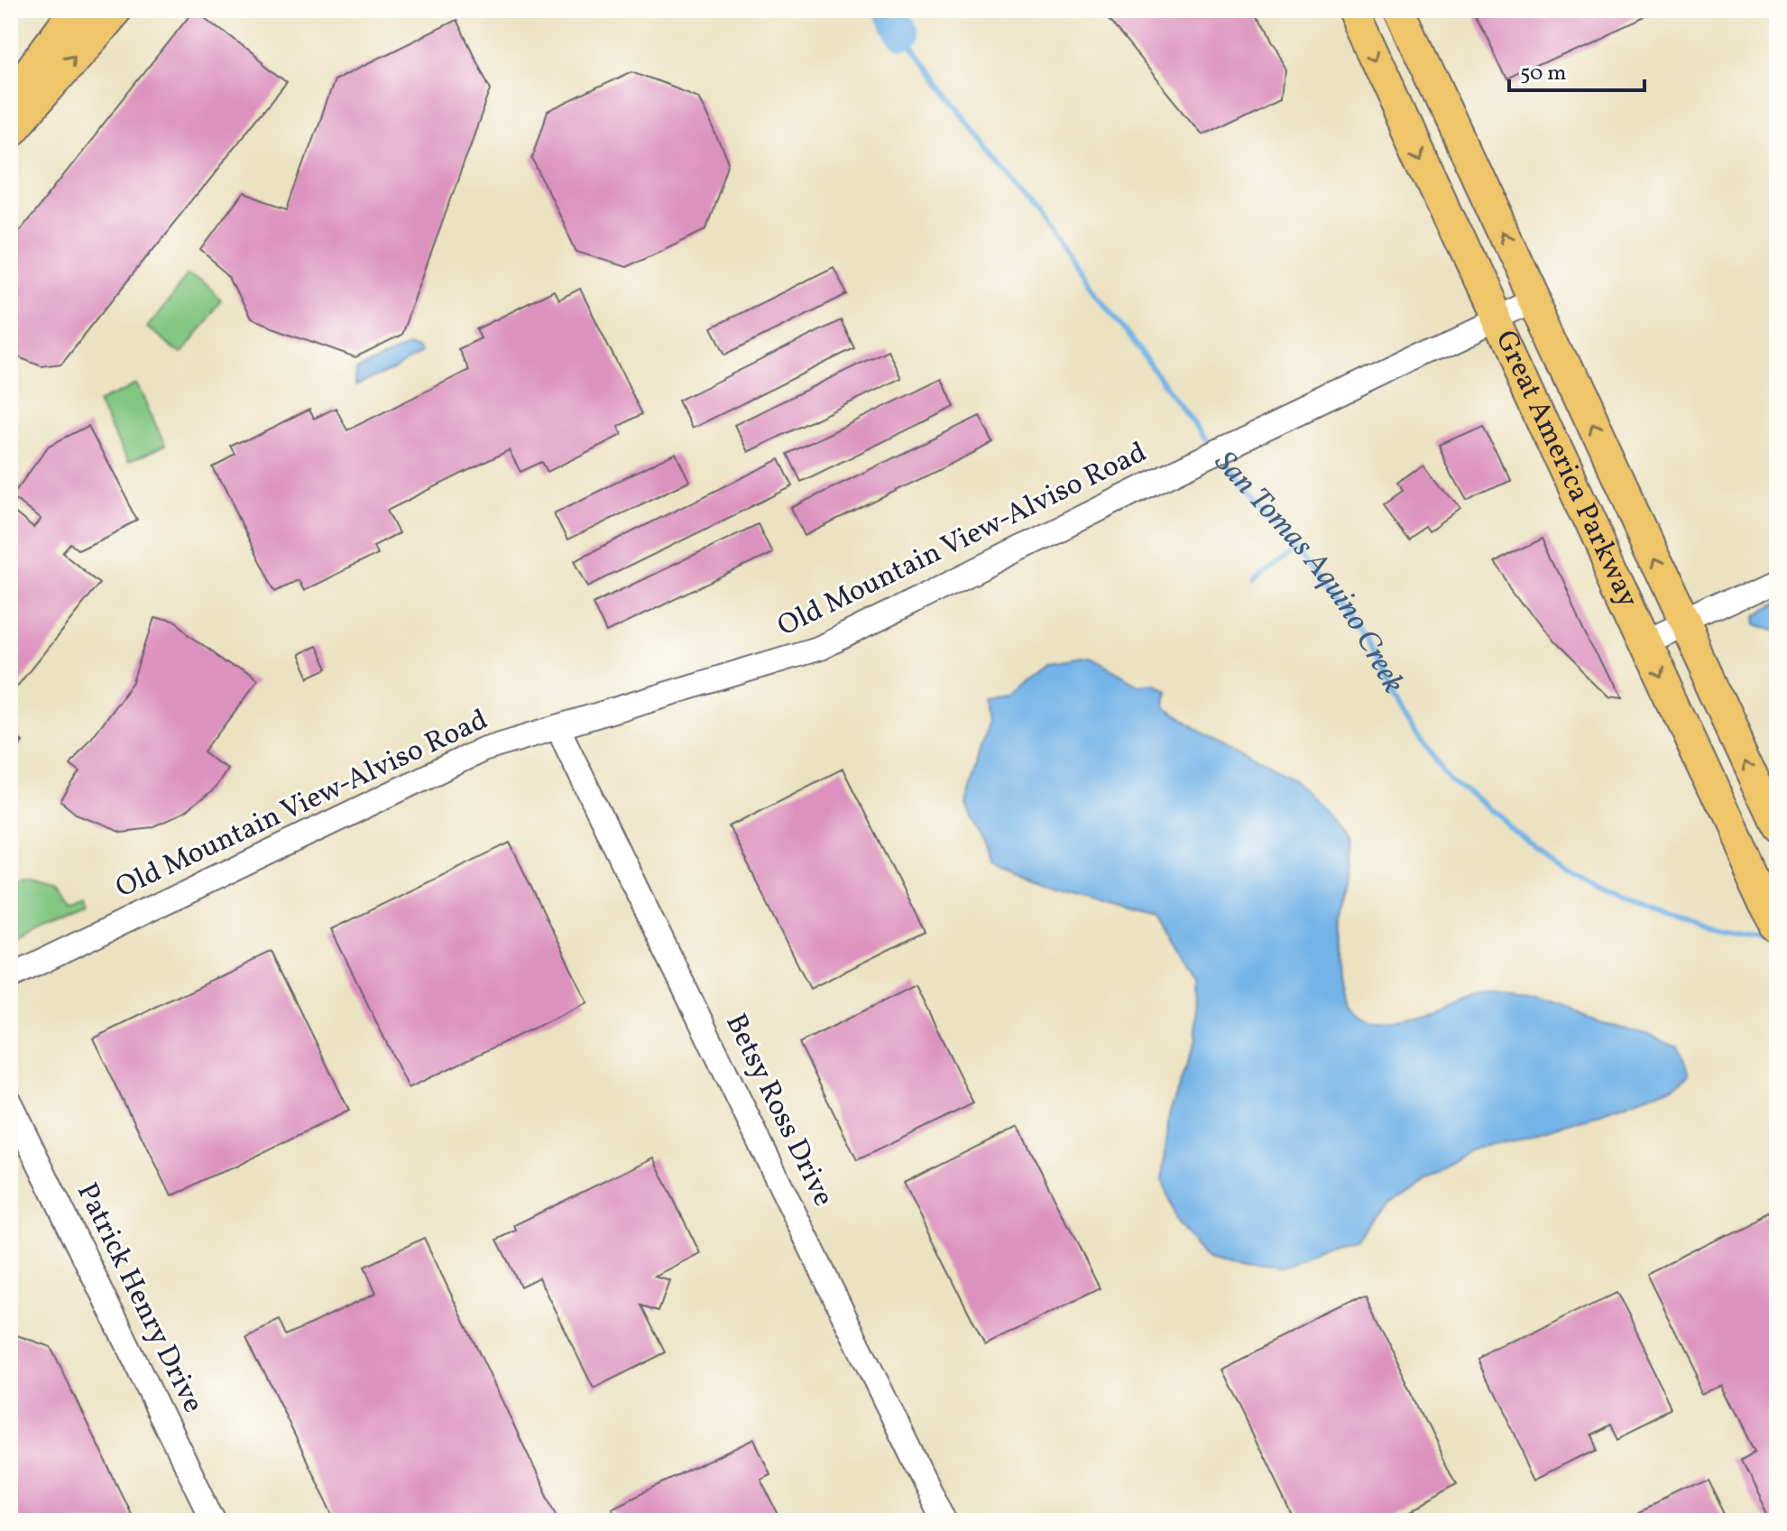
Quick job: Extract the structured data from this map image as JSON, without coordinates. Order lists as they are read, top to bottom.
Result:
{
  "streets": {
    "main road": ["Great America Parkway"],
    "street": ["Old Mountain View-Alviso Road", "Betsy Ross Drive", "Patrick Henry Drive"]
  },
  "crossings": [
    ["Great America Parkway", "Old Mountain View-Alviso Road"],
    ["Old Mountain View-Alviso Road", "Betsy Ross Drive"]
  ],
  "water": ["San Tomas Aquino Creek"],
  "scale_bar": "50 m"
}
